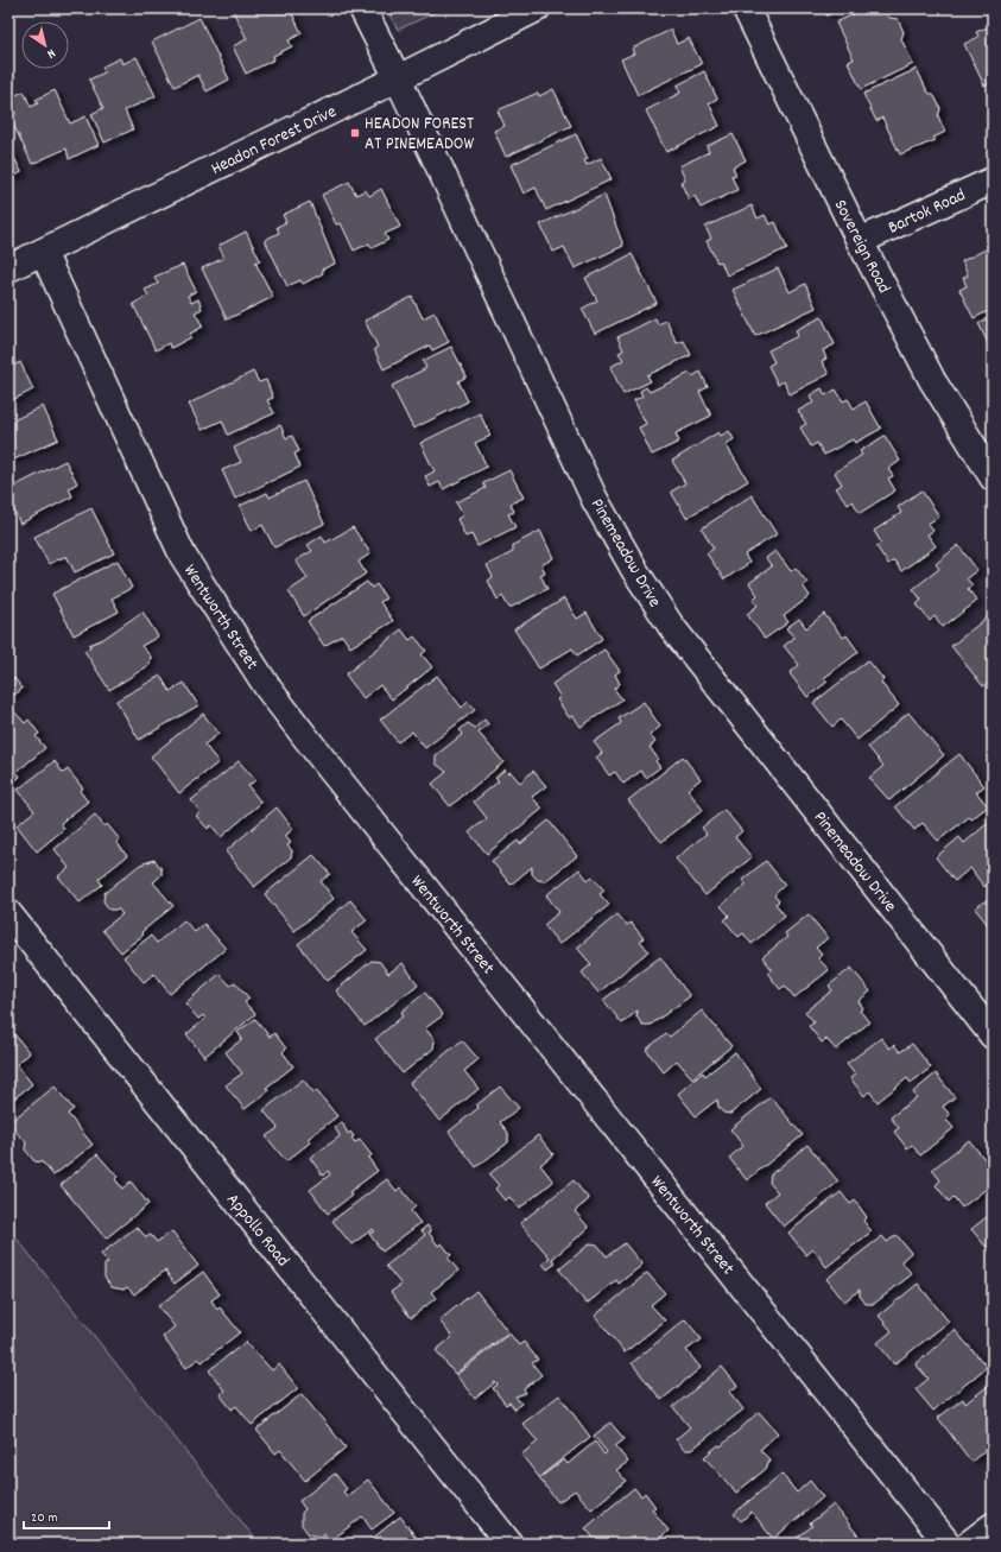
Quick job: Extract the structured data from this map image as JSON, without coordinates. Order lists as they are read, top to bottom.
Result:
{
  "streets": {
    "street": [
      "Headon Forest Drive",
      "Bartok Road",
      "Sovereign Road",
      "Pinemeadow Drive",
      "Wentworth Street",
      "Appollo Road"
    ]
  },
  "crossings": [
    ["Headon Forest Drive", "Pinemeadow Drive"],
    ["Headon Forest Drive", "Wentworth Street"],
    ["Bartok Road", "Sovereign Road"]
  ],
  "places": {
    "transit": ["HEADON FOREST AT PINEMEADOW"]
  },
  "scale_bar": "20 m",
  "north": "bottom right"
}
